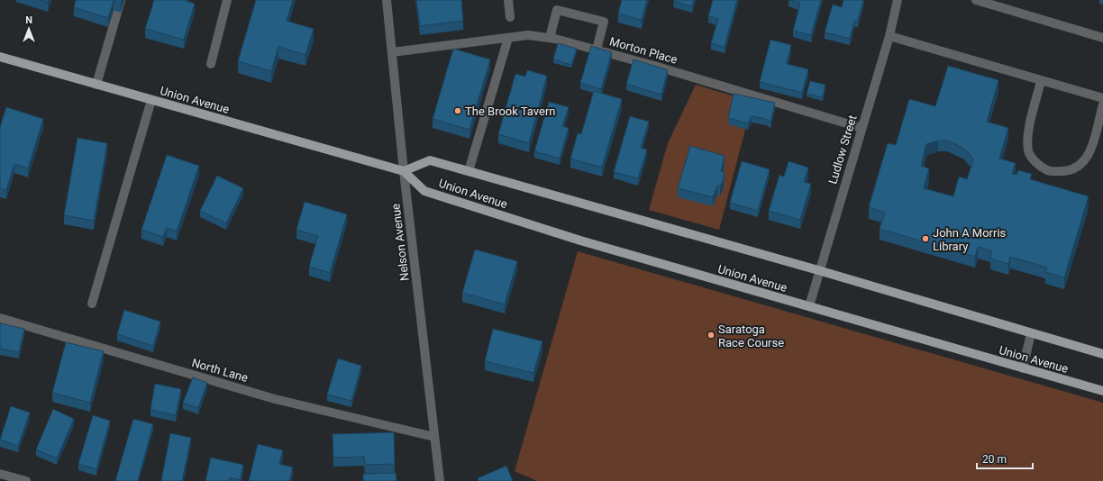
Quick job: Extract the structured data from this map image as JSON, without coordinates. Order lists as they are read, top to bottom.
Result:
{
  "streets": {
    "main road": ["Union Avenue"],
    "street": [
      "Morton Place",
      "Ludlow Street",
      "Nelson Avenue",
      "North Lane"
    ]
  },
  "crossings": [
    ["Morton Place", "Ludlow Street"],
    ["Morton Place", "Nelson Avenue"],
    ["Union Avenue", "Ludlow Street"],
    ["Union Avenue", "Nelson Avenue"],
    ["Nelson Avenue", "North Lane"]
  ],
  "places": ["The Brook Tavern", "John A Morris Library", "Saratoga Race Course"],
  "scale_bar": "20 m",
  "north": "top"
}
